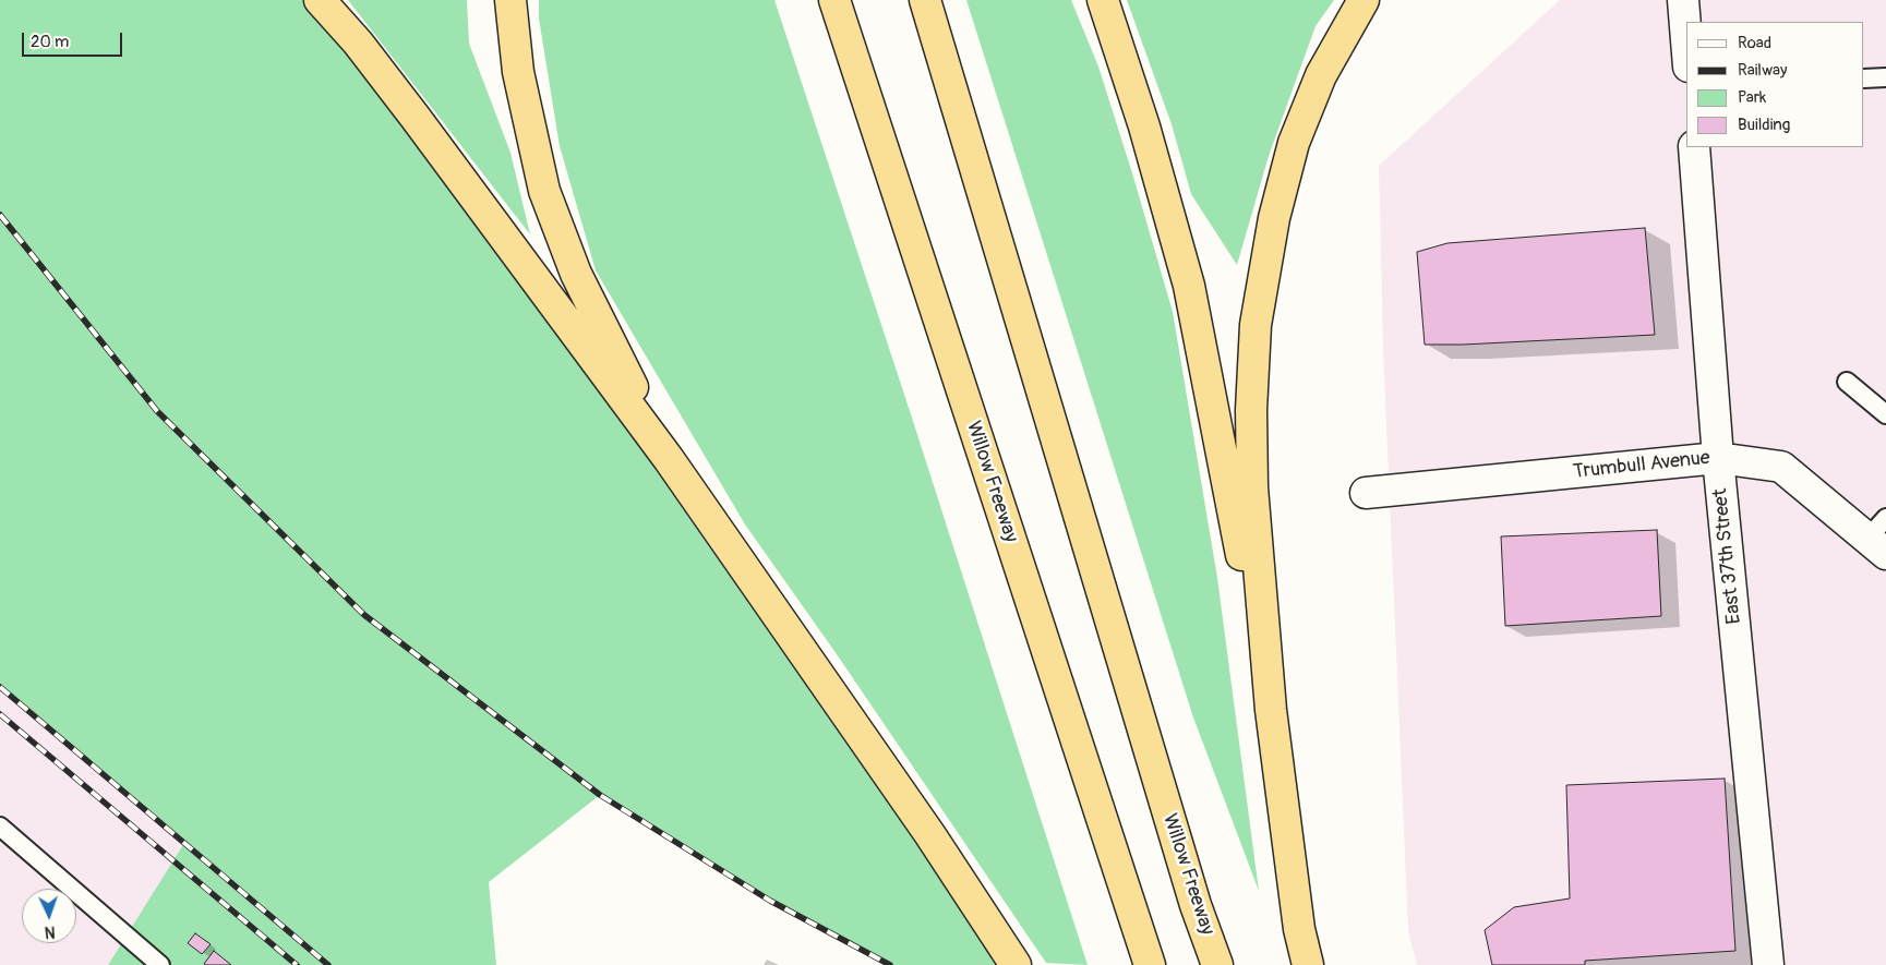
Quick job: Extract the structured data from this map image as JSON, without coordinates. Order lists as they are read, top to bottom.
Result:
{
  "streets": {
    "highway": ["Willow Freeway"],
    "street": ["Trumbull Avenue", "East 37th Street"]
  },
  "crossings": [
    ["Trumbull Avenue", "East 37th Street"]
  ],
  "legend": [
    "Road",
    "Railway",
    "Park",
    "Building"
  ],
  "scale_bar": "20 m",
  "north": "bottom"
}
